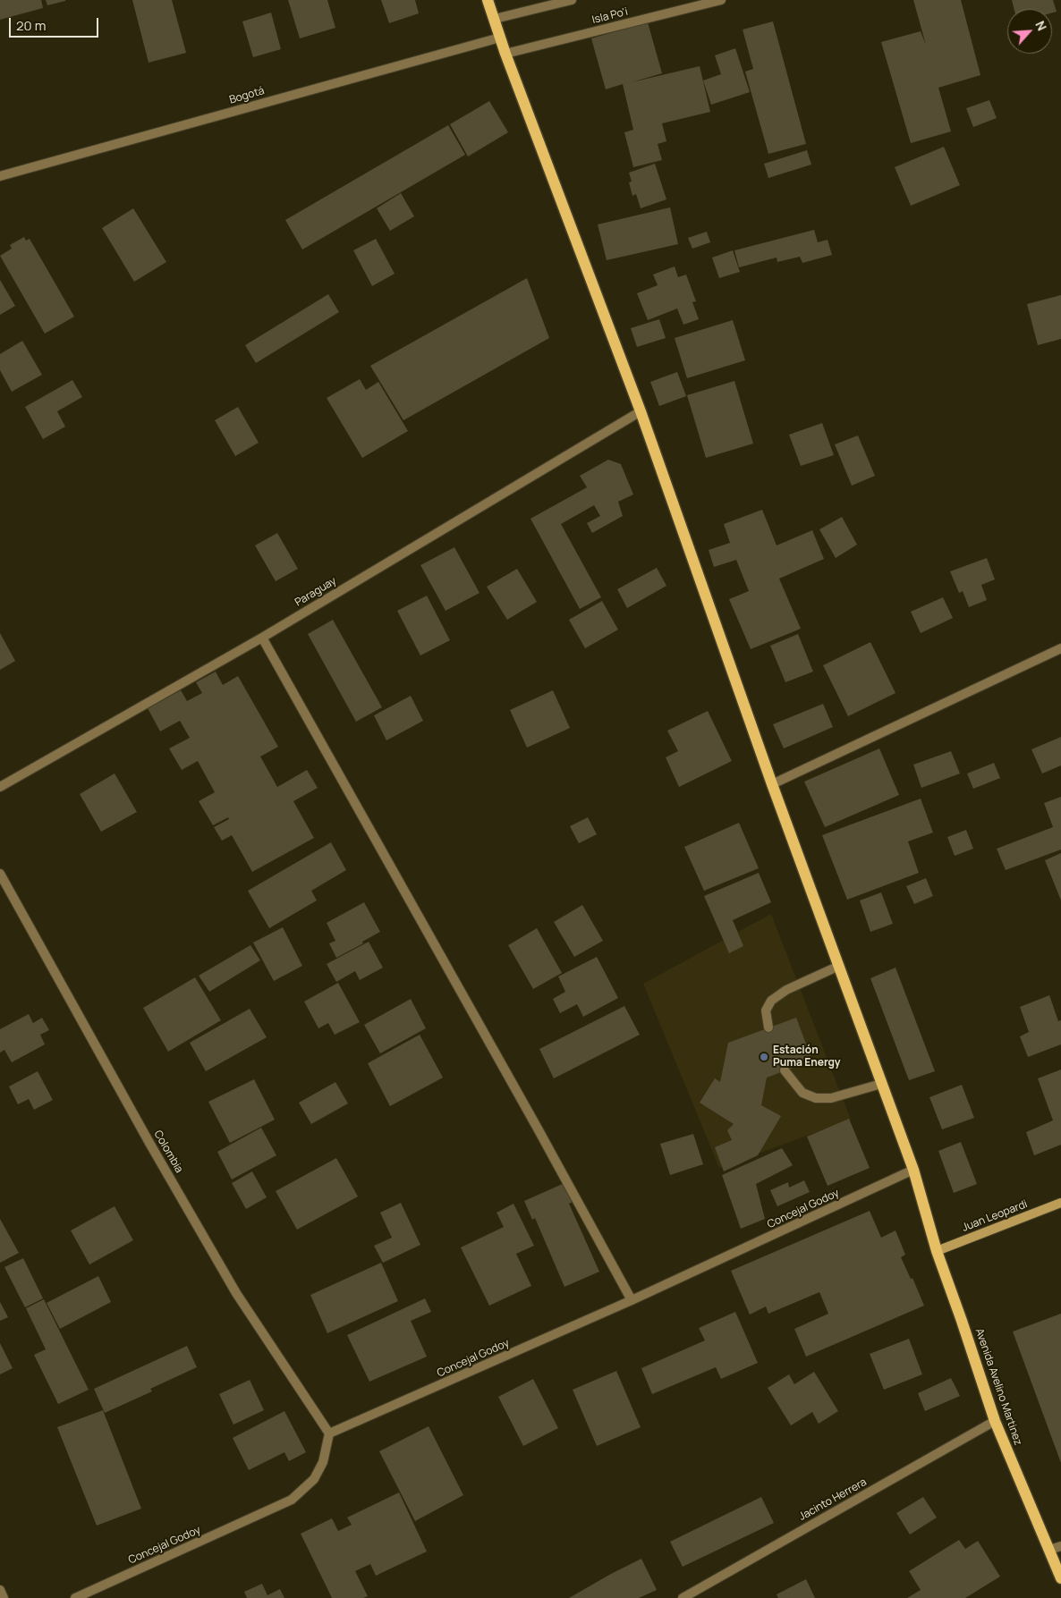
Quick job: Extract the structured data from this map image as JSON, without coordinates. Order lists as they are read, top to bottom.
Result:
{
  "streets": {
    "main road": ["Juan Leopardi", "Avenida Avelino Martinez"],
    "street": [
      "Isla Po'i",
      "Bogotá",
      "Paraguay",
      "Colombia",
      "Concejal Godoy",
      "Jacinto Herrera"
    ]
  },
  "crossings": [
    ["Isla Po'i", "Avenida Avelino Martinez"],
    ["Bogotá", "Avenida Avelino Martinez"],
    ["Paraguay", "Avenida Avelino Martinez"],
    ["Colombia", "Concejal Godoy"],
    ["Concejal Godoy", "Avenida Avelino Martinez"],
    ["Juan Leopardi", "Avenida Avelino Martinez"],
    ["Avenida Avelino Martinez", "Jacinto Herrera"]
  ],
  "places": ["Estación Puma Energy"],
  "scale_bar": "20 m",
  "north": "top right"
}
